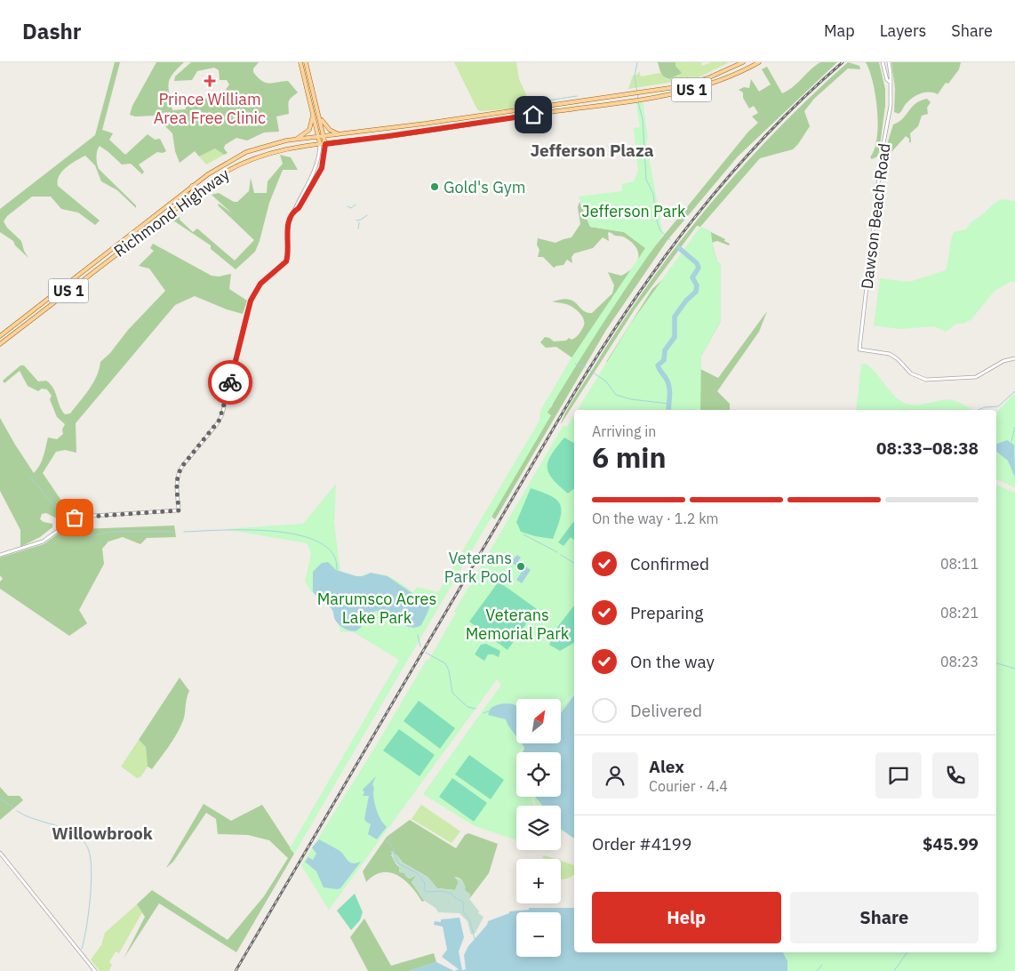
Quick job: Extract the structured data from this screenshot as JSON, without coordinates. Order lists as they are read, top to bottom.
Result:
{
  "streets": {
    "main road": ["US 1", "Richmond Highway"],
    "street": ["Dawson Beach Road"]
  },
  "districts": ["Jefferson Plaza", "Willowbrook"],
  "parks": ["Jefferson Park", "Marumsco Acres Lake Park", "Veterans Memorial Park"],
  "places": {
    "health": ["Prince William Area Free Clinic"],
    "other": ["Gold's Gym", "Veterans Park Pool"]
  },
  "north": "top right",
  "page": {
    "header": "Dashr",
    "nav": ["Map", "Layers", "Share"],
    "heading": ["6 min", "Arriving in", "08:33–08:38"],
    "panel": [
      "Alex",
      "Courier · 4.4",
      "Order #4199",
      "$45.99"
    ],
    "bar": "On the way · 1.2 km",
    "list": [
      ["Confirmed", "08:11"],
      ["Preparing", "08:21"],
      ["On the way", "08:23"],
      "Delivered"
    ],
    "map_buttons": ["+", "−"],
    "buttons": ["Help", "Share"]
  }
}
